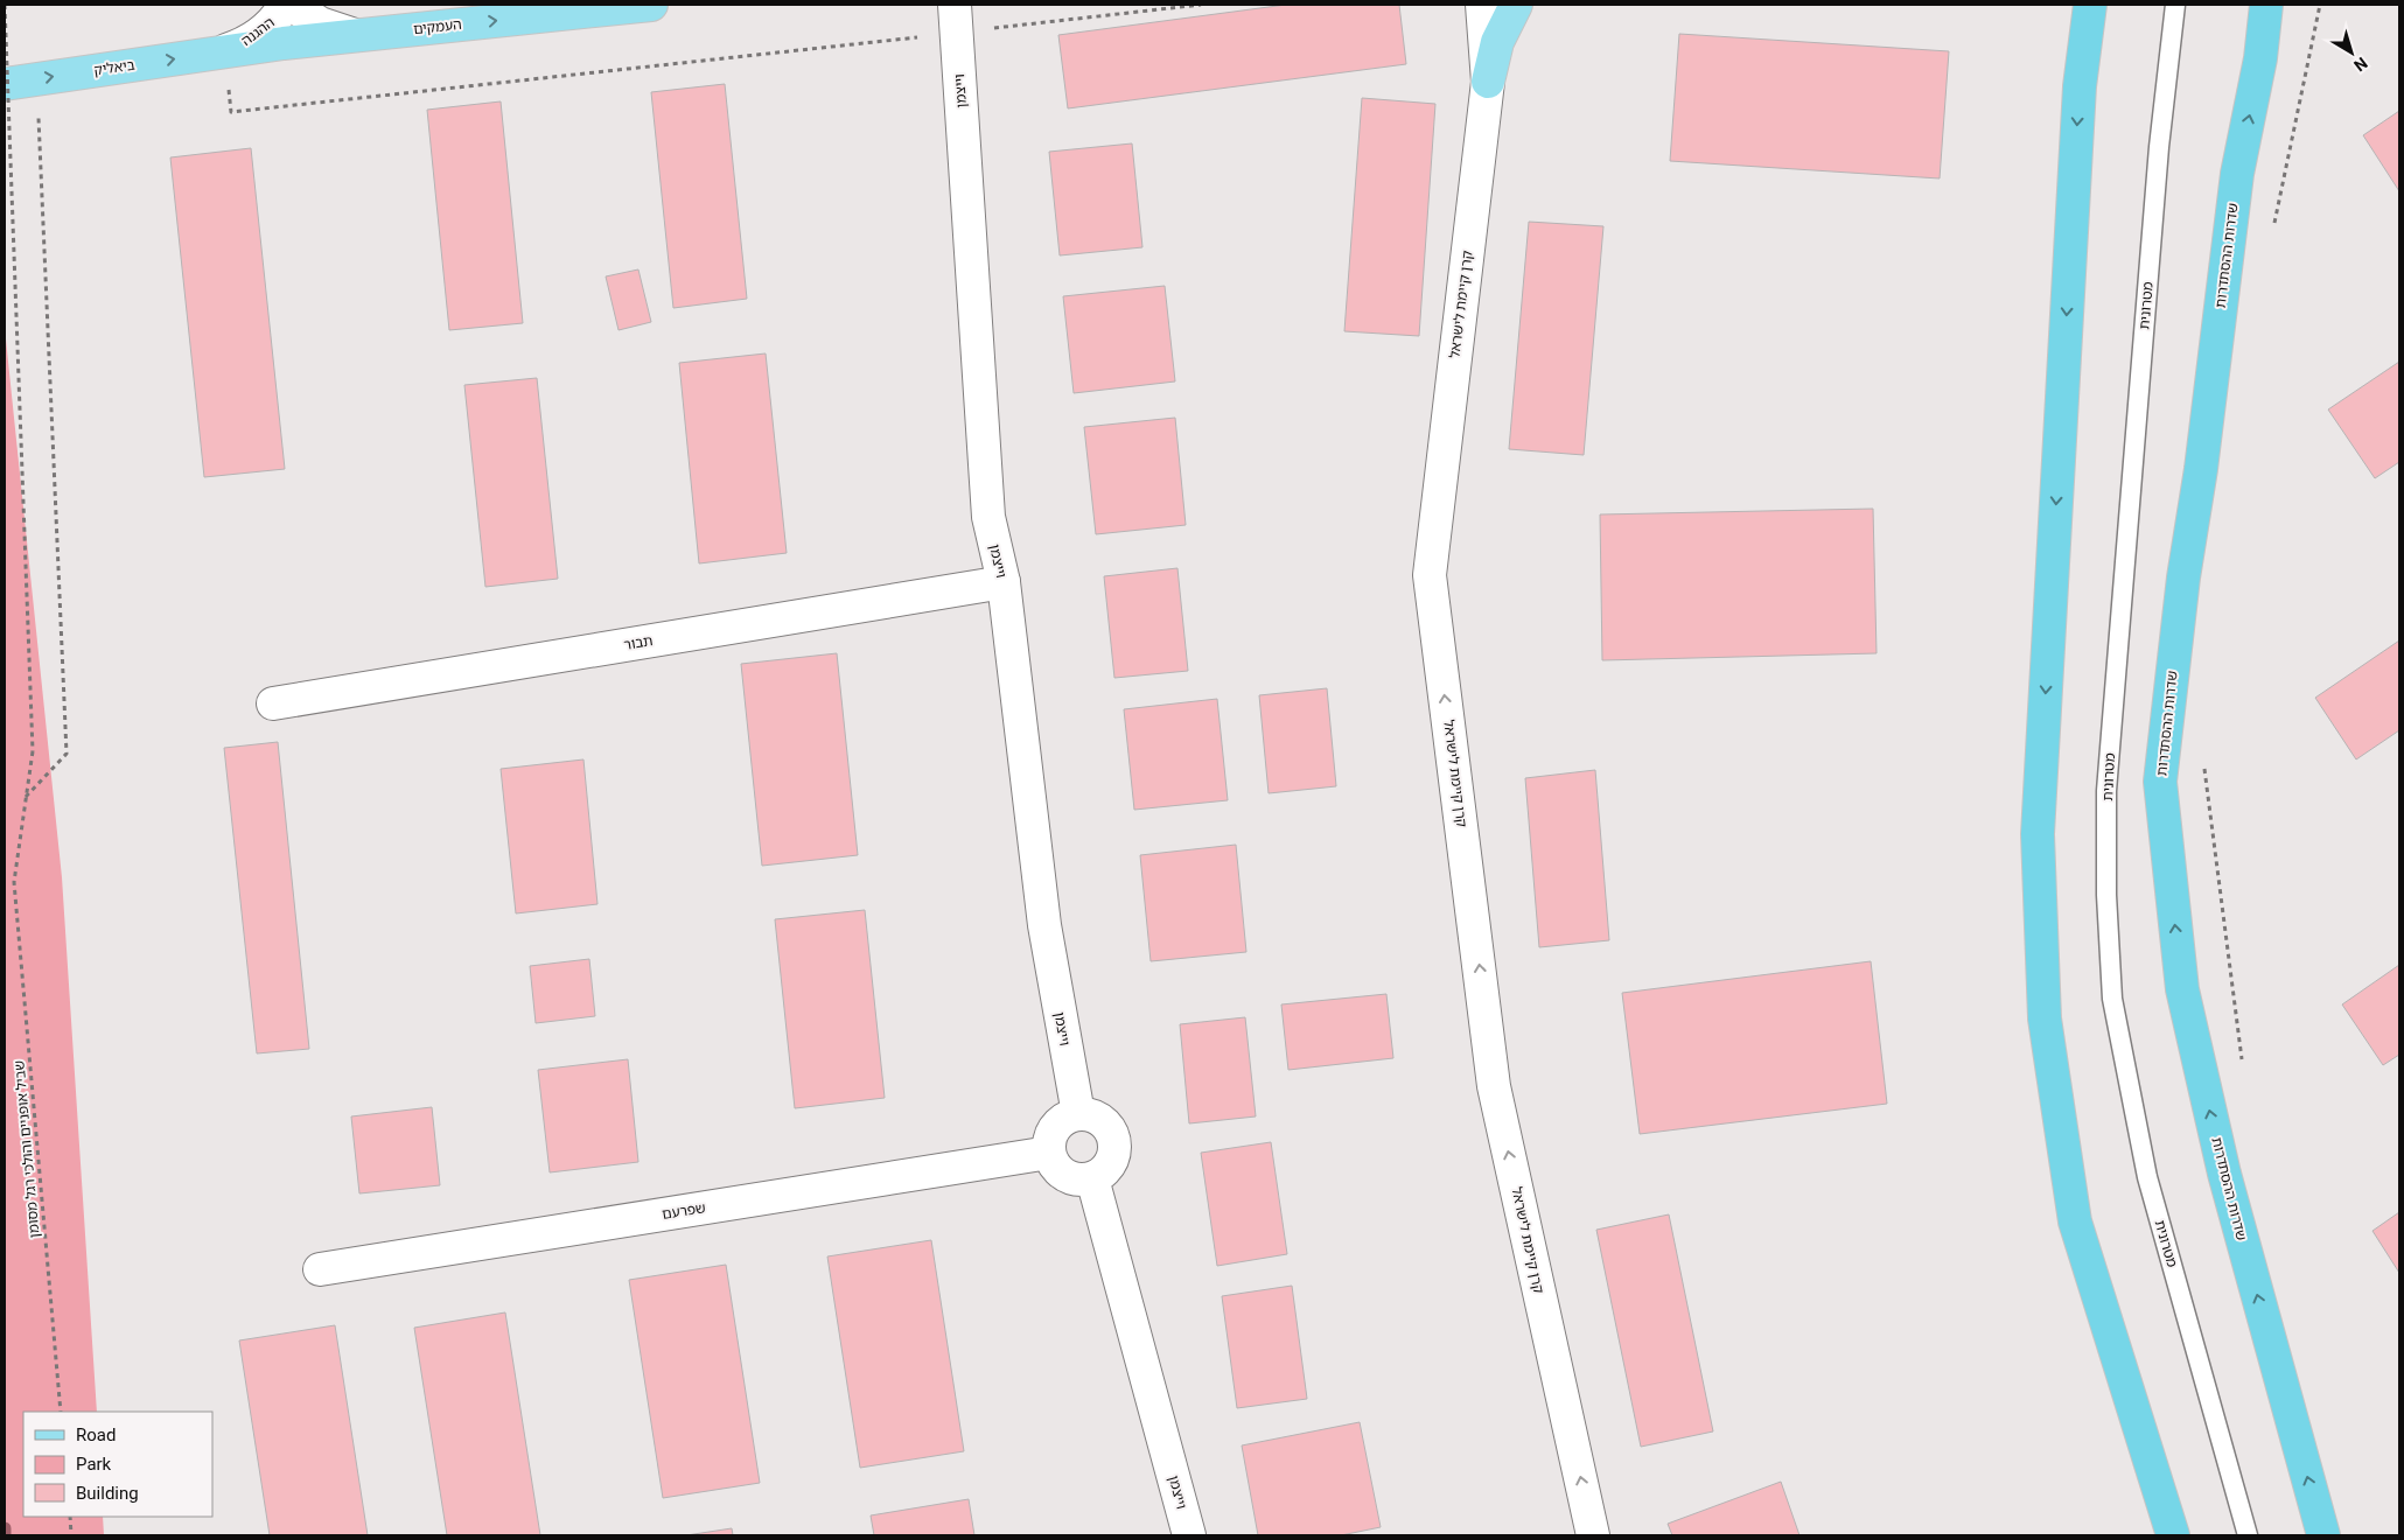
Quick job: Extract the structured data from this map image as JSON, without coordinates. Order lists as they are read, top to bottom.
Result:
{
  "streets": {
    "highway": ["שדרות ההסתדרות"],
    "main road": ["העמקים", "ביאליק"],
    "street": [
      "ההגנה",
      "וייצמן",
      "קרן קיימת לישראל",
      "תבור",
      "שפרעם"
    ],
    "lane": ["מטרונית"],
    "path": ["שביל אופניים והולכי רגל מסומן"]
  },
  "crossings": [
    ["העמקים", "ההגנה"],
    ["העמקים", "ביאליק"],
    ["ההגנה", "ביאליק"],
    ["וייצמן", "תבור"],
    ["וייצמן", "שפרעם"]
  ],
  "one_way": ["העמקים", "ביאליק", "קרן קיימת לישראל"],
  "legend": ["Road", "Park", "Building"],
  "north": "bottom right"
}
